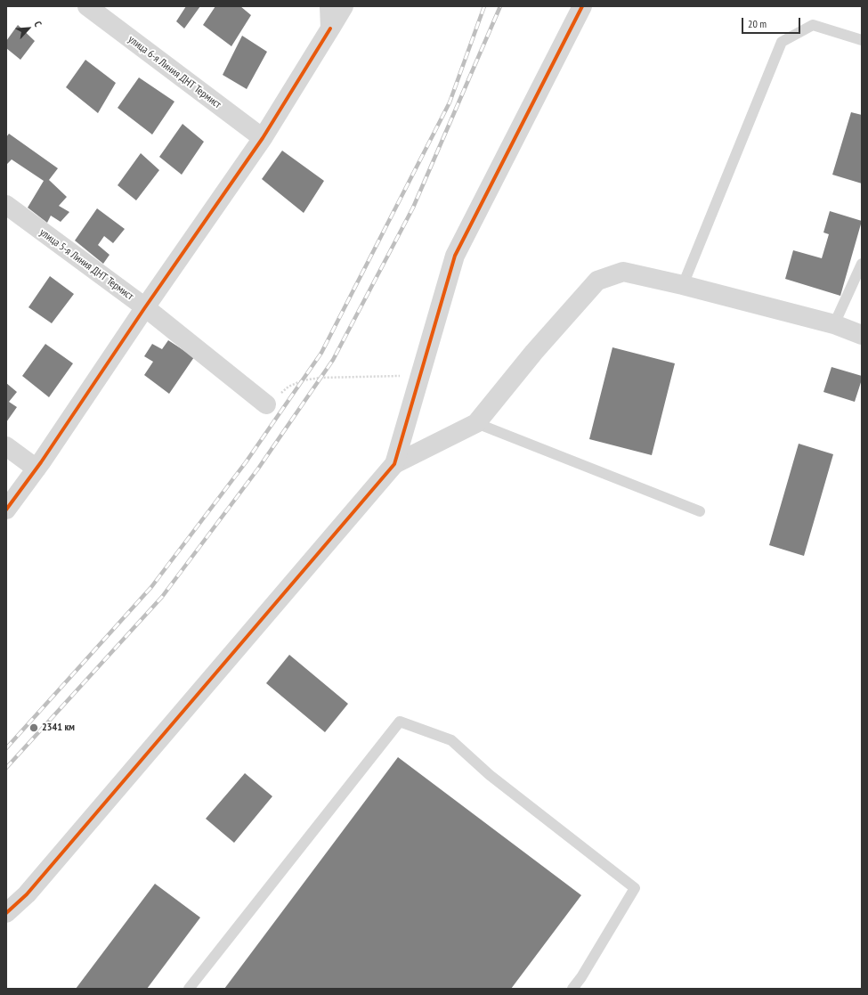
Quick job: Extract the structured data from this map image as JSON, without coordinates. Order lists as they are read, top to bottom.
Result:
{
  "streets": {
    "street": ["улица 6-я Линия ДНТ Термист", "улица 5-я Линия ДНТ Термист"]
  },
  "places": ["2341 км"],
  "scale_bar": "20 m",
  "north": "top right"
}
